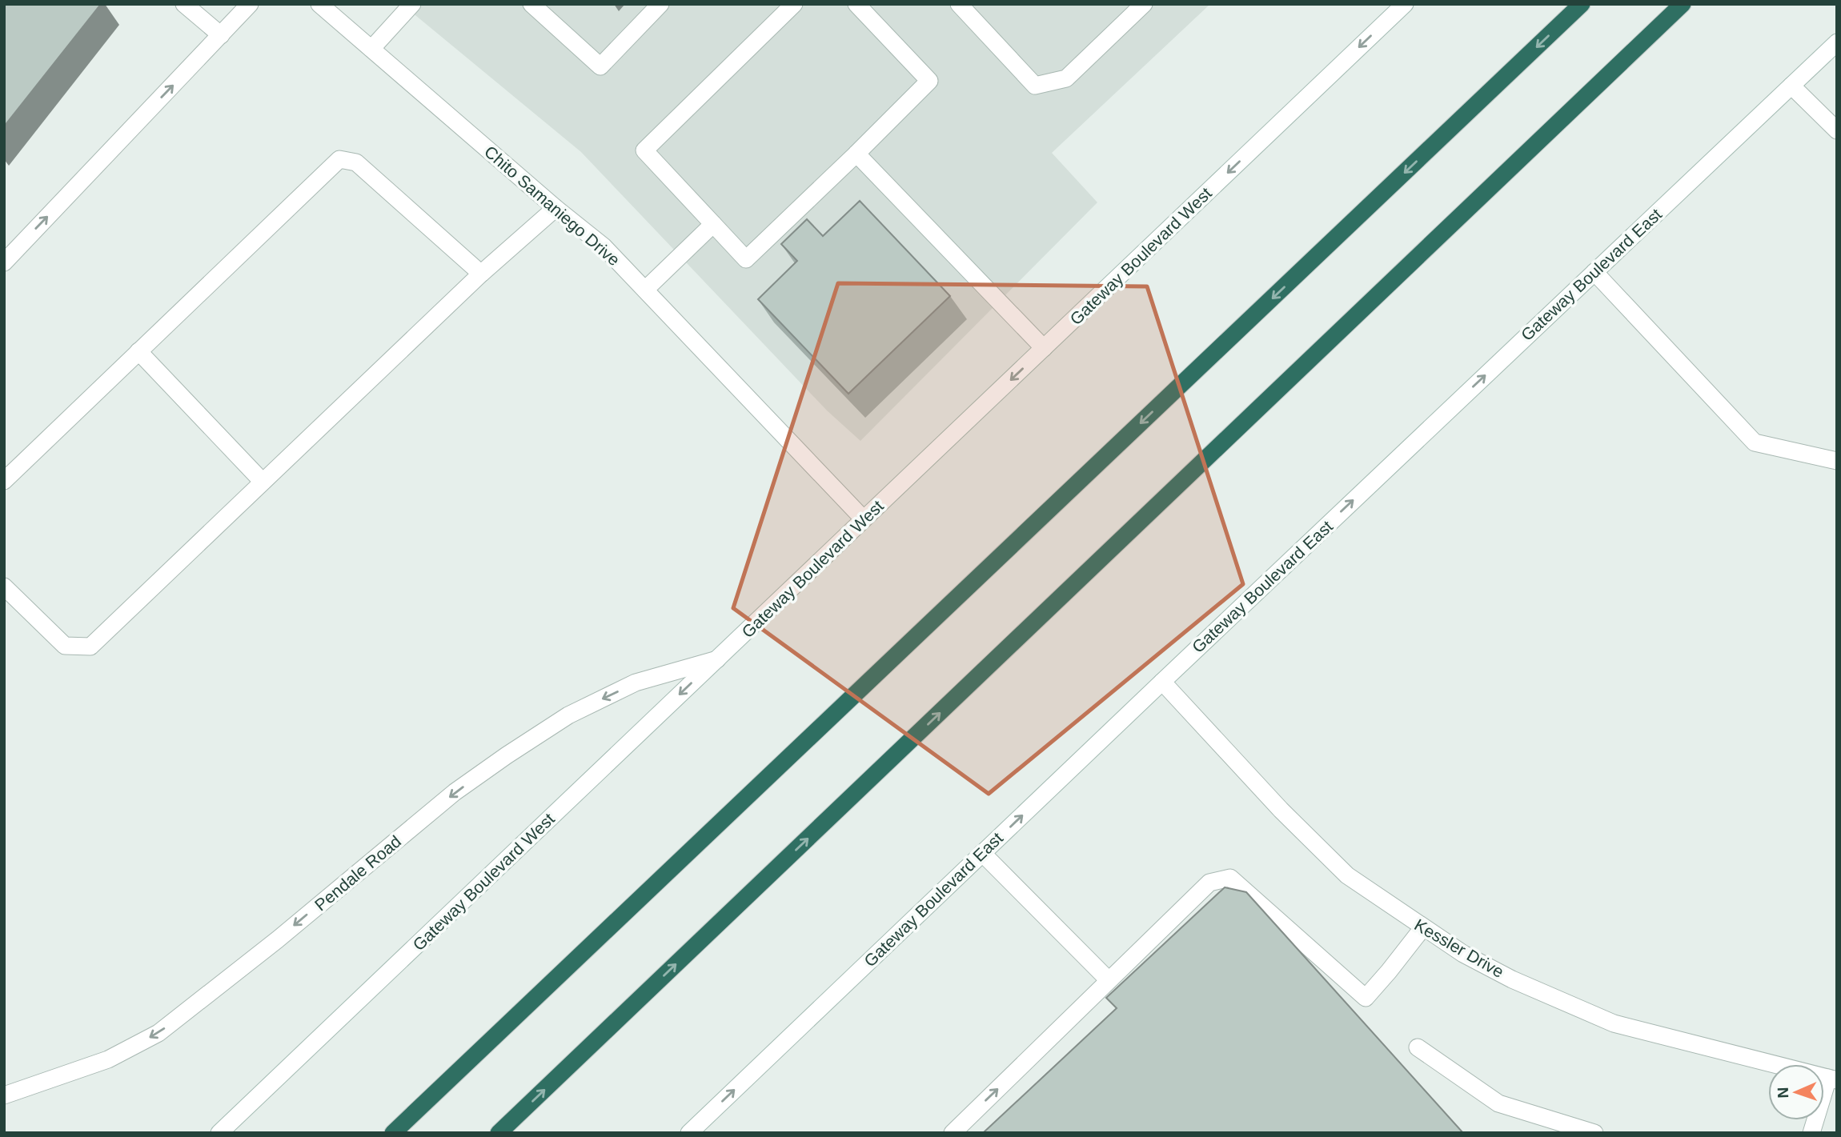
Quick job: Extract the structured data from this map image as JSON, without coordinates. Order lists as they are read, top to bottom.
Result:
{
  "streets": {
    "main road": [
      "Chito Samaniego Drive",
      "Gateway Boulevard West",
      "Gateway Boulevard East",
      "Pendale Road",
      "Kessler Drive"
    ]
  },
  "crossings": [
    ["Chito Samaniego Drive", "Gateway Boulevard West"],
    ["Gateway Boulevard West", "Pendale Road"],
    ["Gateway Boulevard East", "Kessler Drive"]
  ],
  "one_way": ["Gateway Boulevard West", "Gateway Boulevard East", "Pendale Road"],
  "north": "left"
}
